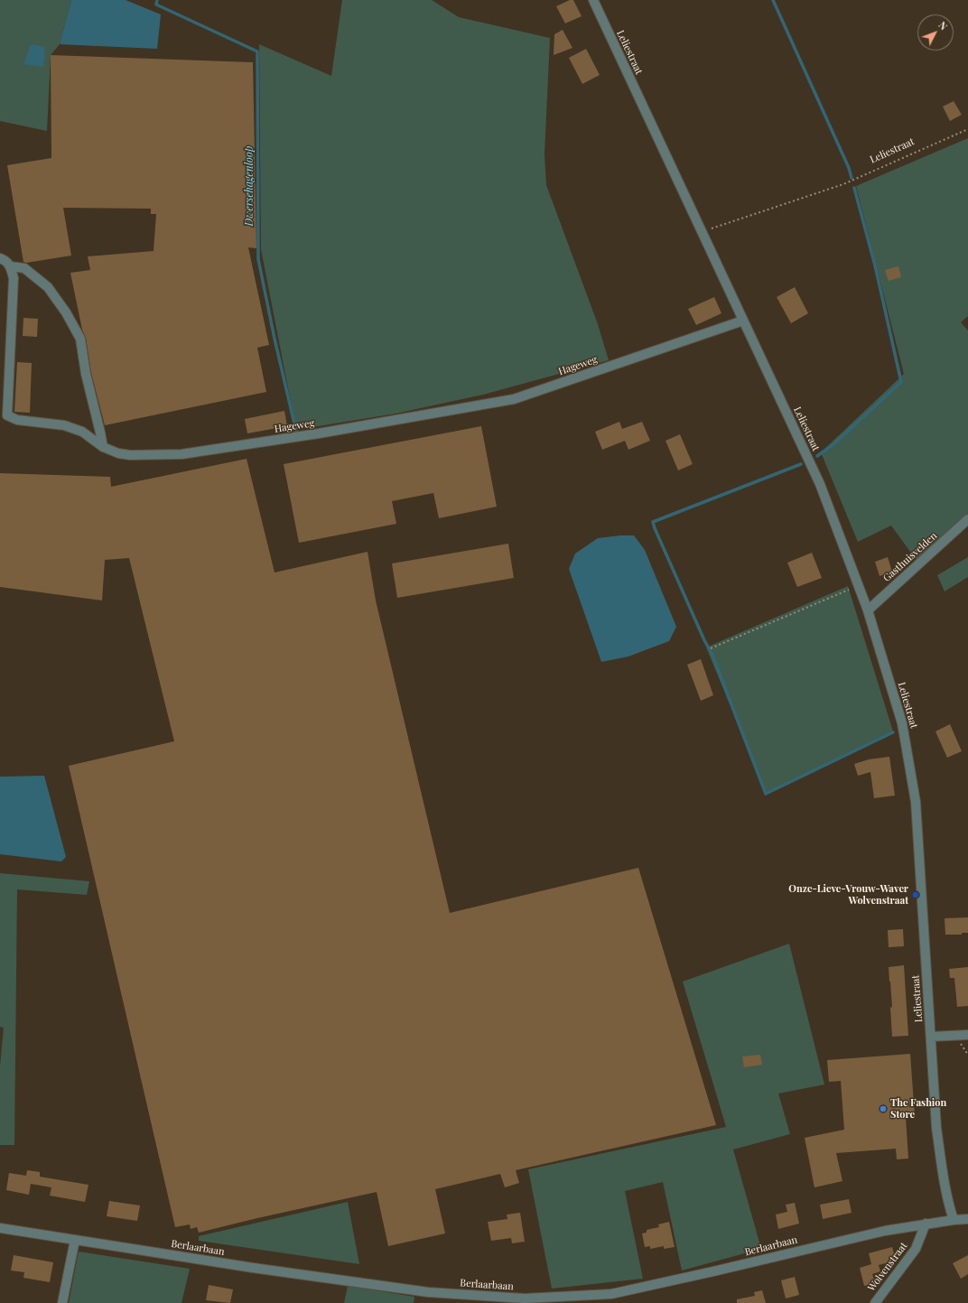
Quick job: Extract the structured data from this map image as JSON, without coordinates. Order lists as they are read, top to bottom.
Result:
{
  "streets": {
    "street": [
      "Leliestraat",
      "Hageweg",
      "Gasthuisvelden",
      "Berlaarbaan",
      "Wolvenstraat"
    ]
  },
  "crossings": [
    ["Leliestraat", "Hageweg"],
    ["Leliestraat", "Gasthuisvelden"],
    ["Leliestraat", "Berlaarbaan"],
    ["Berlaarbaan", "Wolvenstraat"]
  ],
  "water": ["Dwersehagenloop"],
  "places": ["Onze-Lieve-Vrouw-Waver Wolvenstraat", "The Fashion Store"],
  "north": "top right"
}
